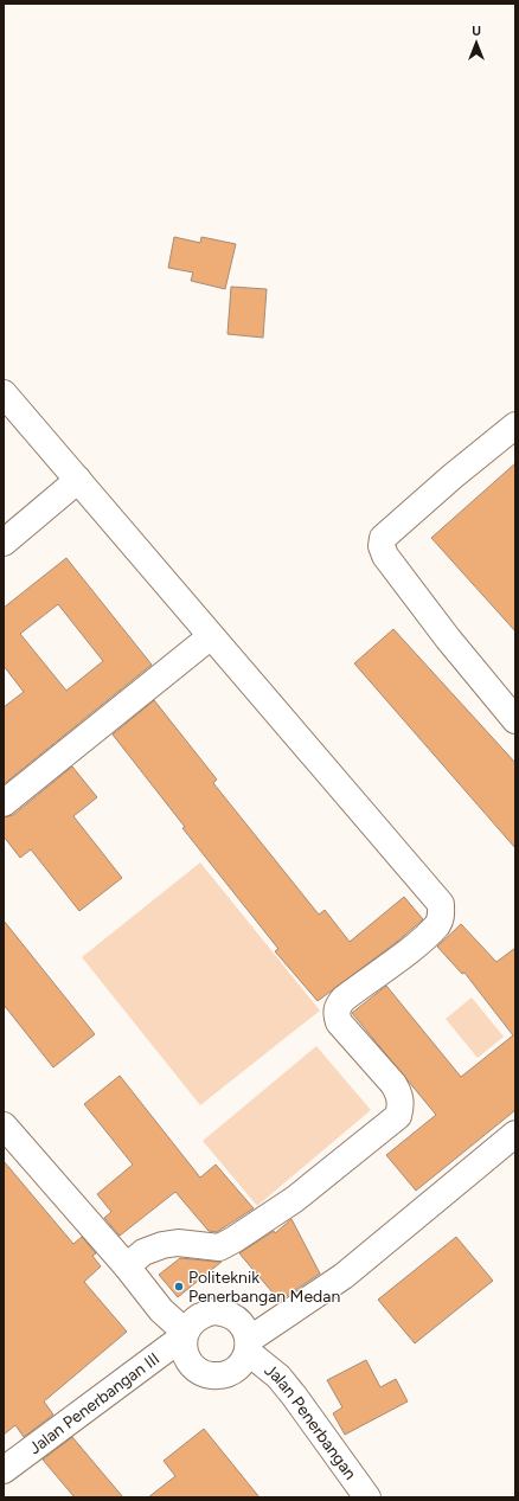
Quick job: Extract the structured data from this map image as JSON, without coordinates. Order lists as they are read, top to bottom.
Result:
{
  "streets": {
    "street": ["Jalan Penerbangan III", "Jalan Penerbangan"]
  },
  "crossings": [
    ["Jalan Penerbangan III", "Jalan Penerbangan"]
  ],
  "places": ["Politeknik Penerbangan Medan"],
  "north": "top"
}
